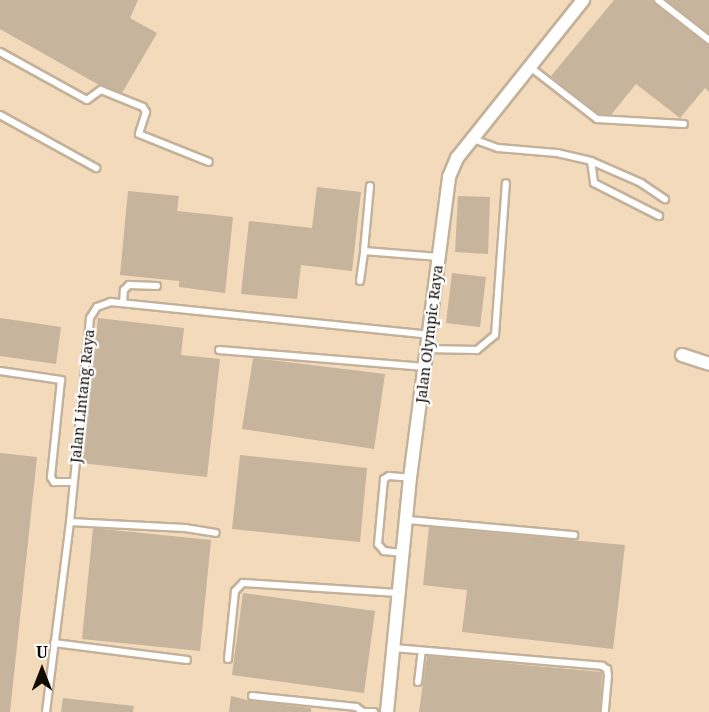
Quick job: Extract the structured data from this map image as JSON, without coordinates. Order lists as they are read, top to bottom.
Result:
{
  "streets": {
    "street": ["Jalan Olympic Raya"],
    "lane": ["Jalan Lintang Raya"]
  },
  "crossings": [
    ["Jalan Olympic Raya", "Jalan Lintang Raya"]
  ],
  "north": "top"
}
